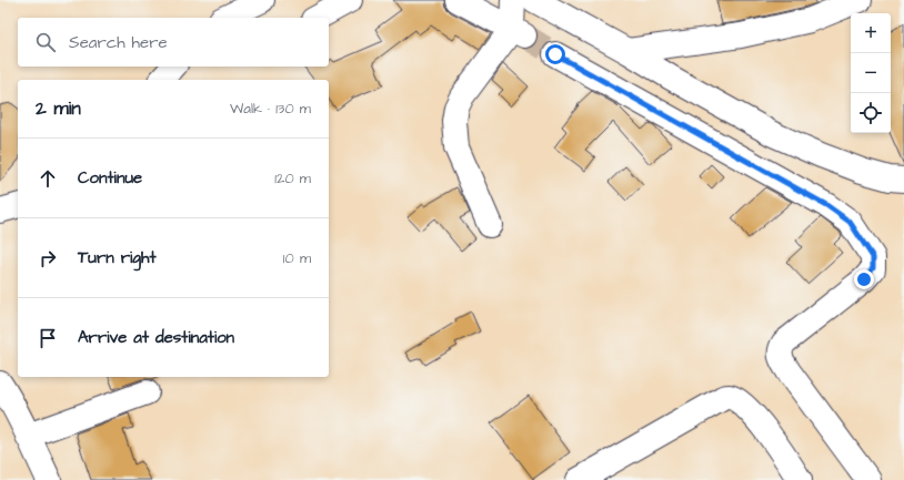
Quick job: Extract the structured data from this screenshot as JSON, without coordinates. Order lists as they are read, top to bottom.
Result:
{
  "page": {
    "map_buttons": ["+", "−"],
    "search": "Search here",
    "heading": ["2 min", "Walk · 130 m"],
    "list": [
      ["Continue", "120 m"],
      ["Turn right", "10 m"],
      "Arrive at destination"
    ]
  }
}
